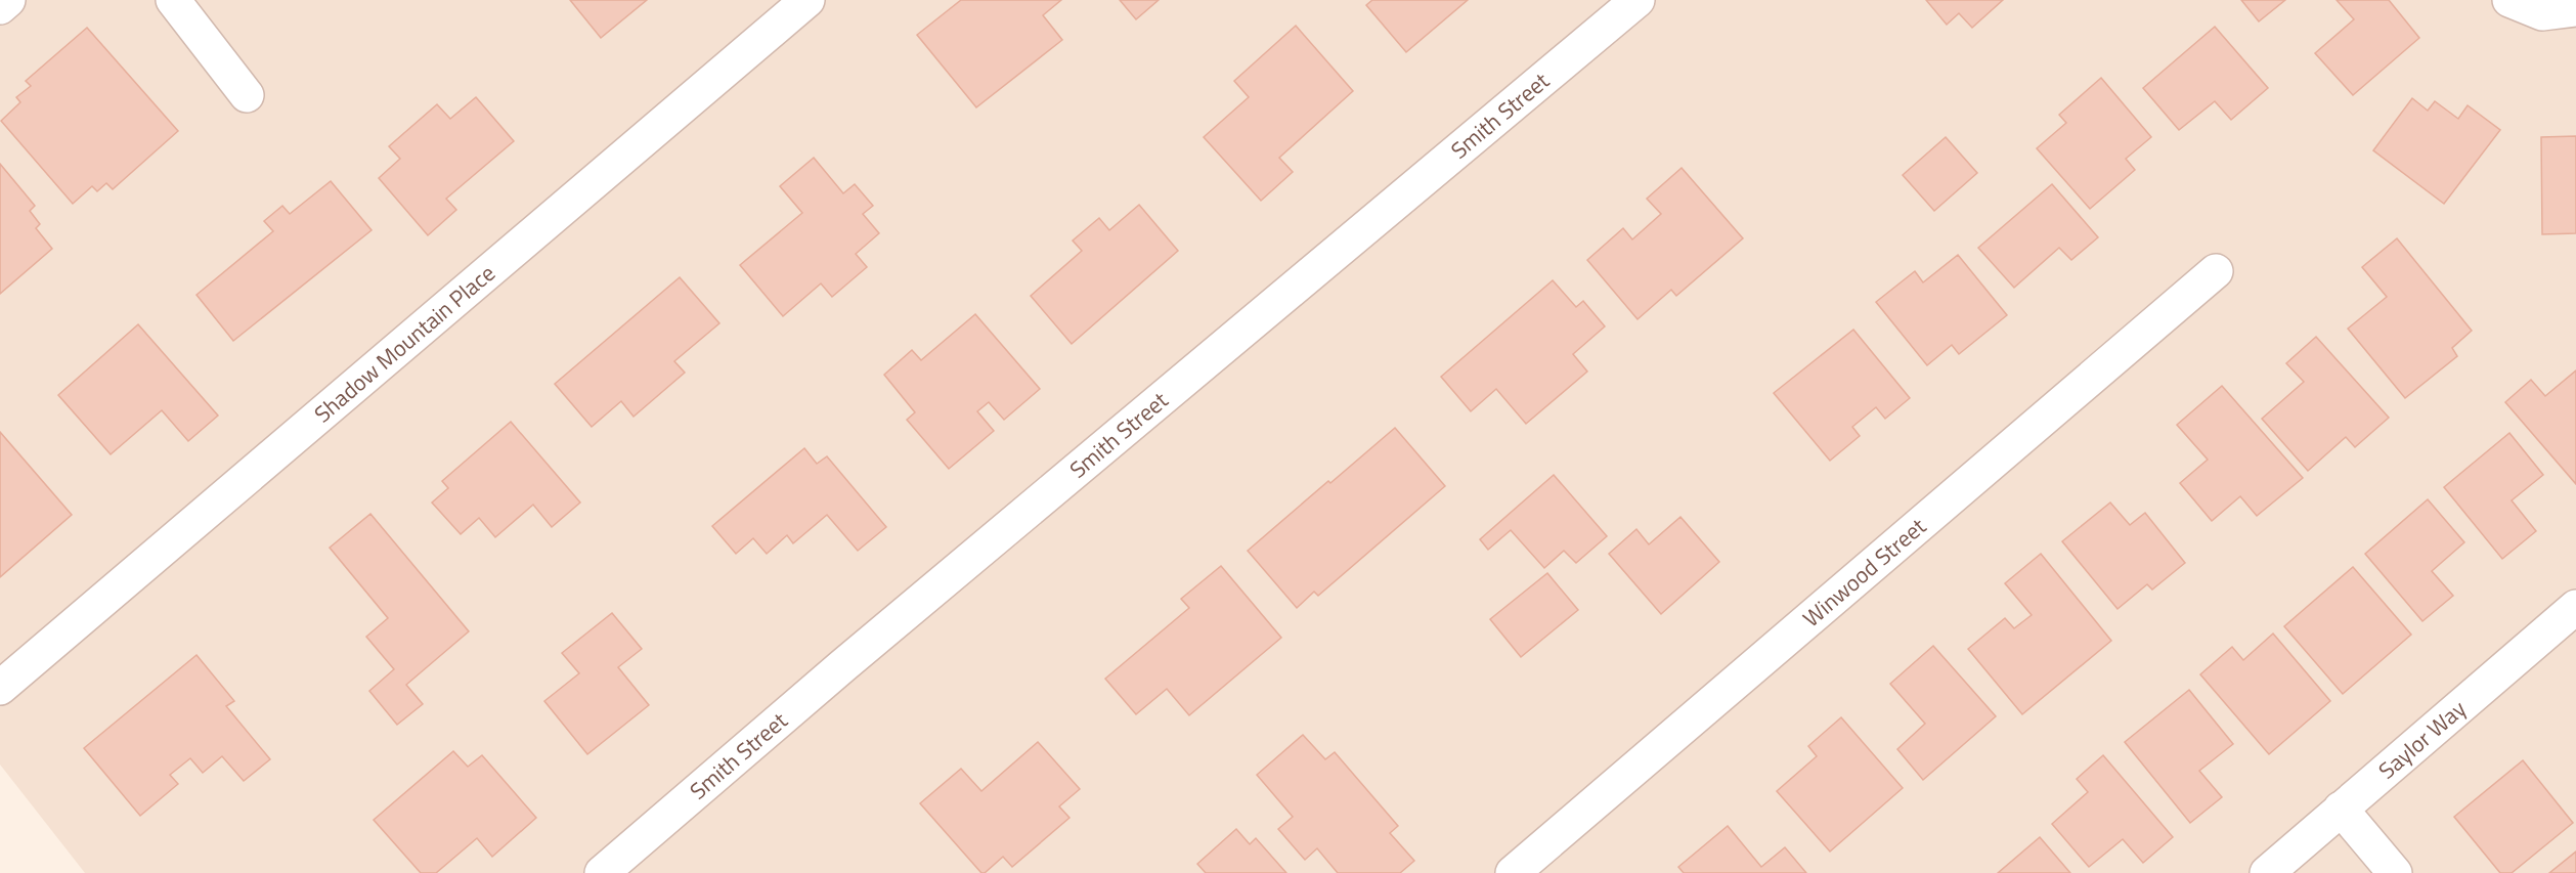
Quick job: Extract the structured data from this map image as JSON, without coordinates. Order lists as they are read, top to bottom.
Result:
{
  "streets": {
    "street": [
      "Smith Street",
      "Shadow Mountain Place",
      "Winwood Street",
      "Saylor Way"
    ]
  }
}
